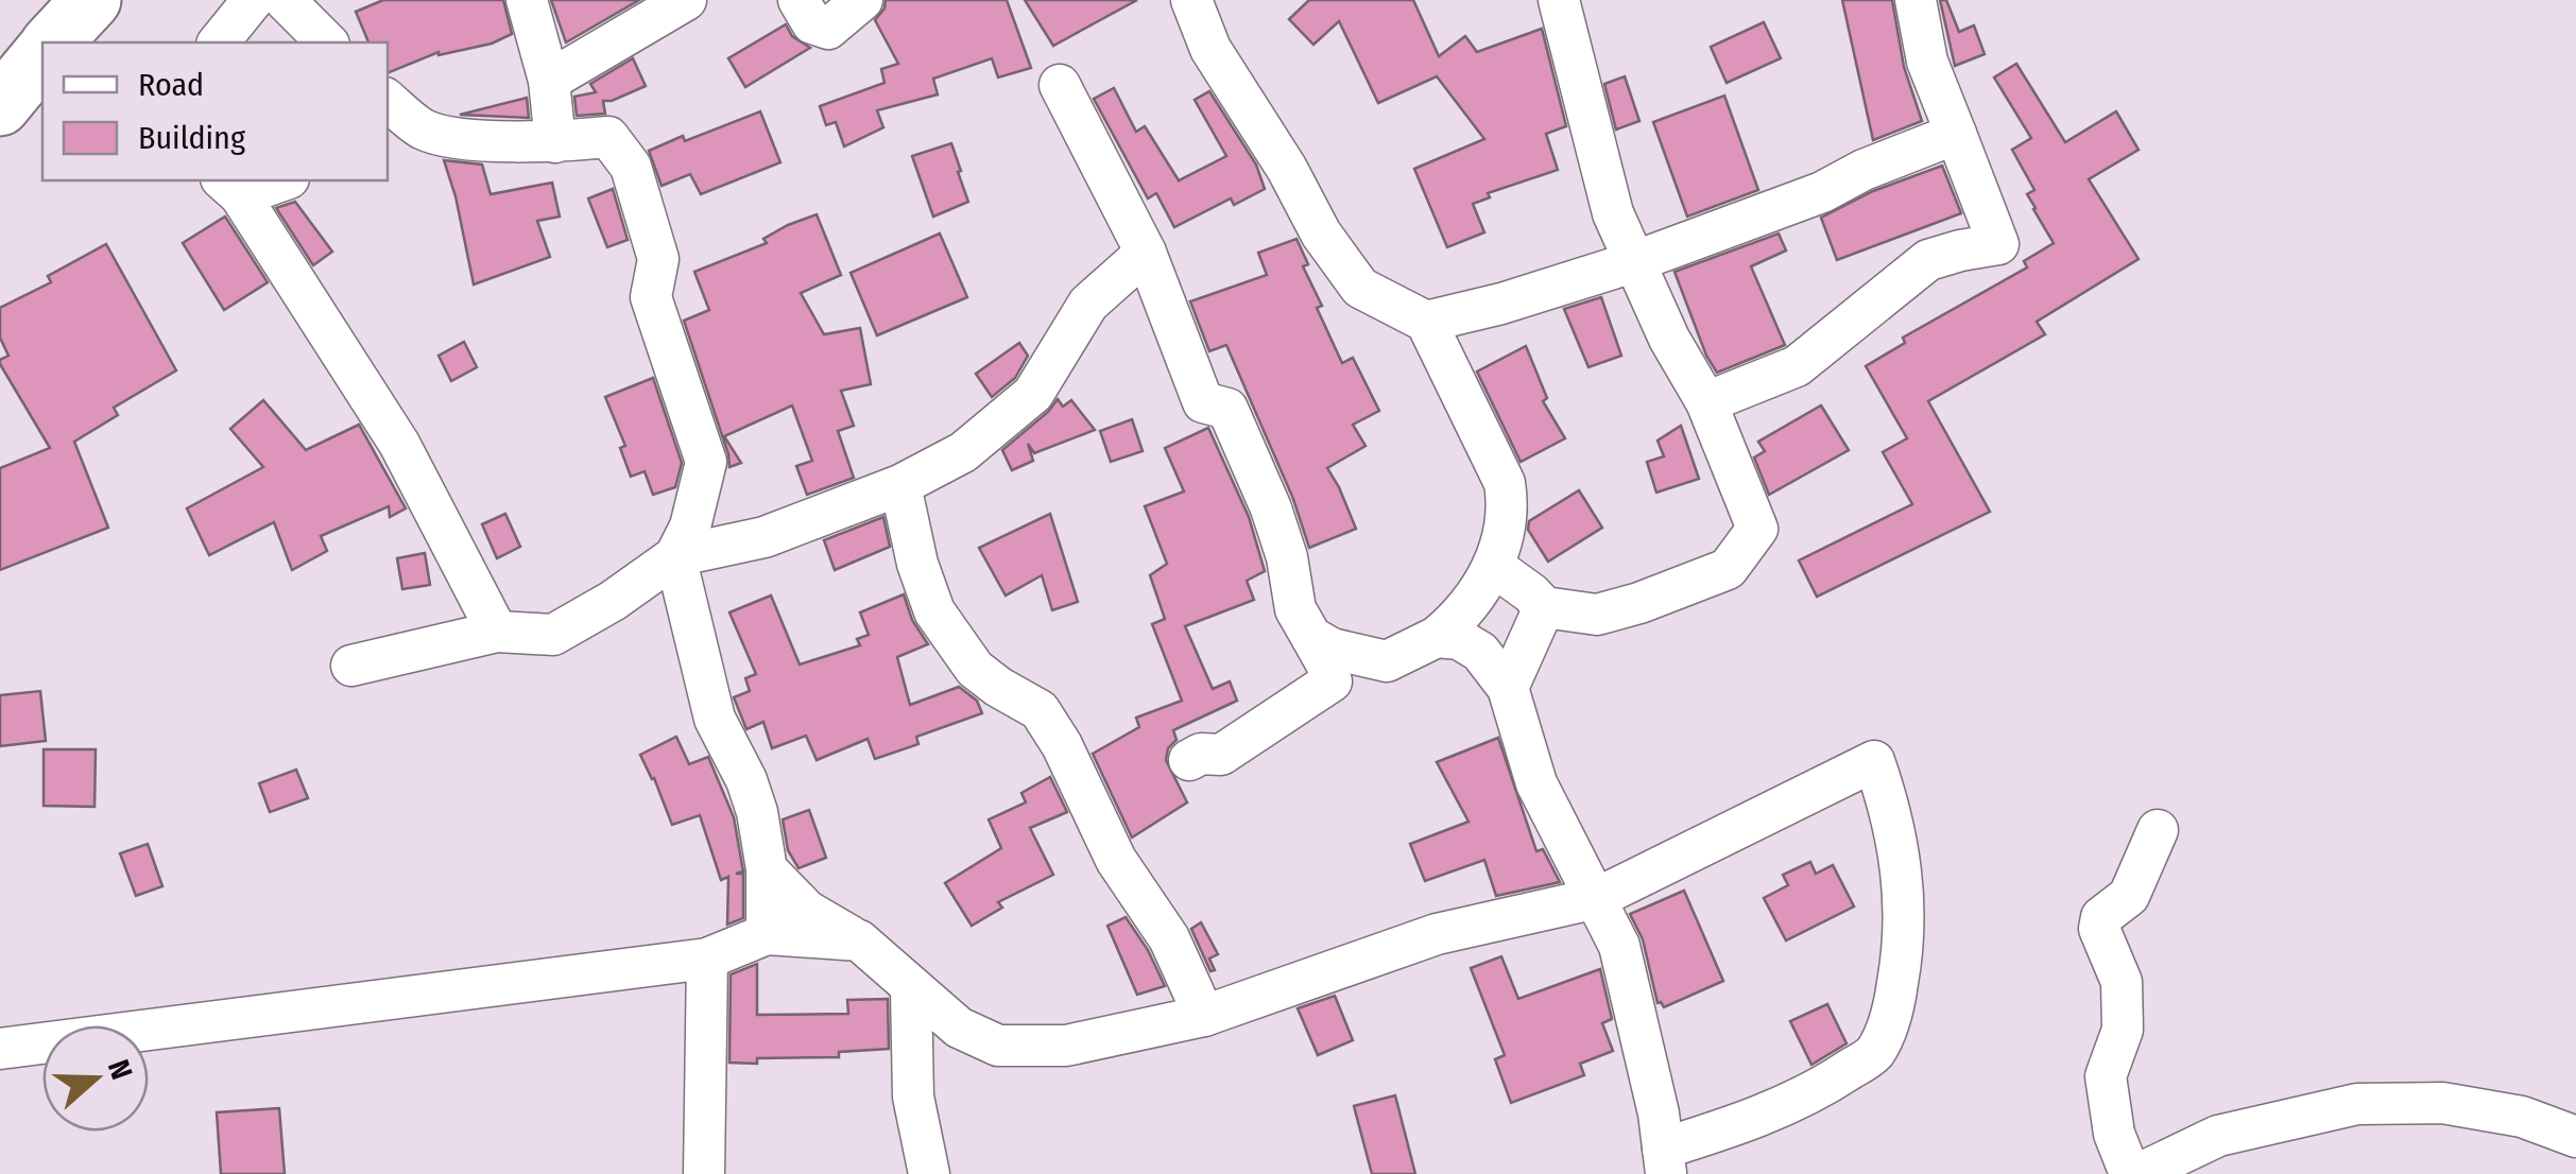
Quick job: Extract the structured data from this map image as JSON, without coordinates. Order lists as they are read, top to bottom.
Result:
{
  "legend": ["Road", "Building"],
  "north": "right"
}
